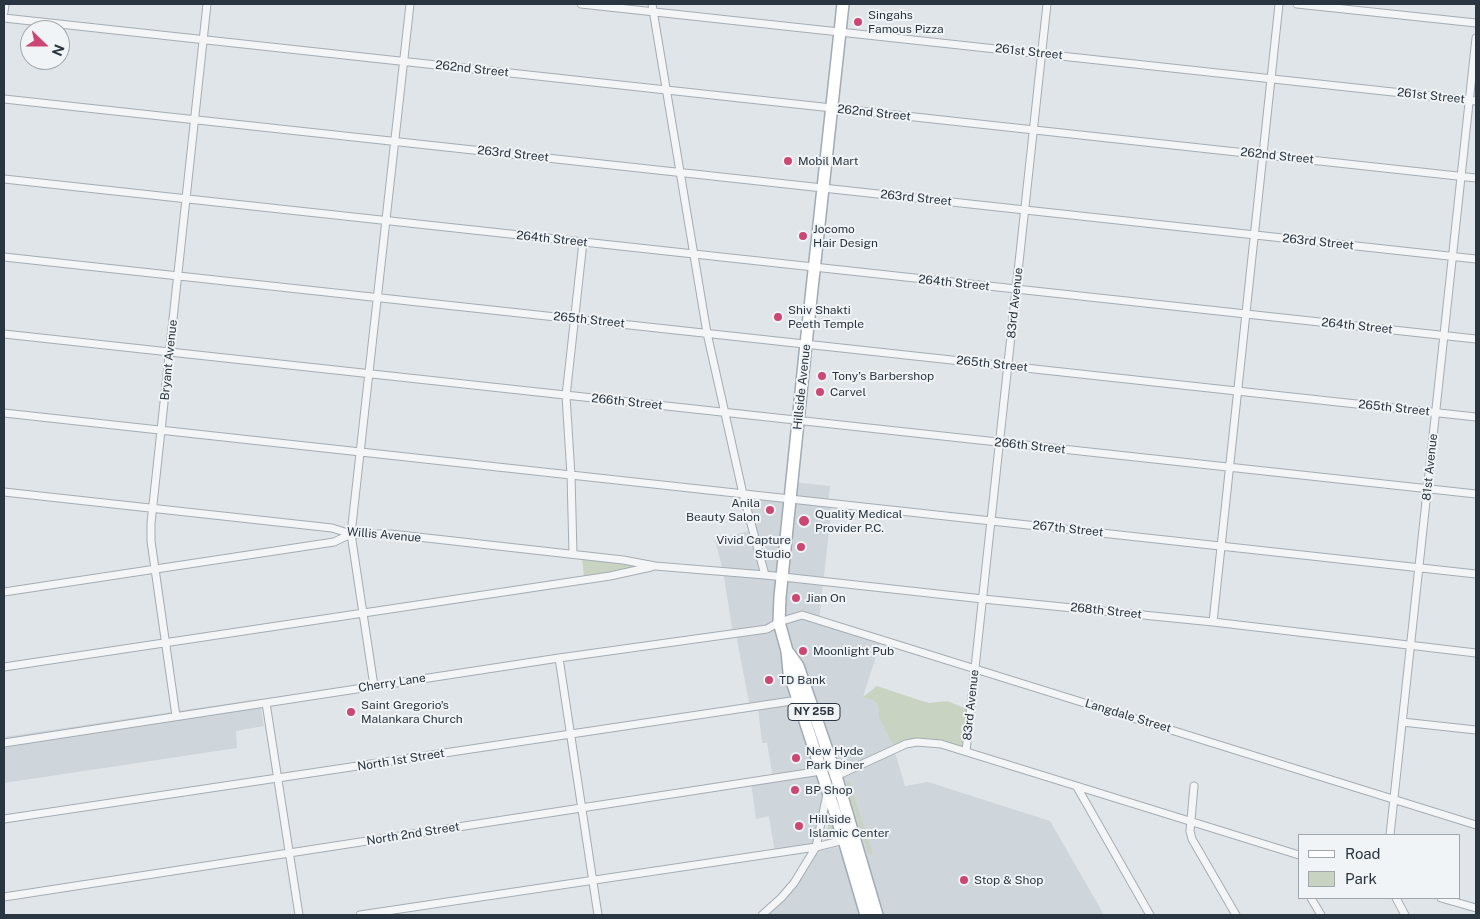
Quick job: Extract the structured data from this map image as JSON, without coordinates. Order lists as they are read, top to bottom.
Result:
{
  "streets": {
    "main road": ["Hillside Avenue", "NY 25B"],
    "street": [
      "261st Street",
      "262nd Street",
      "263rd Street",
      "264th Street",
      "83rd Avenue",
      "265th Street",
      "Bryant Avenue",
      "266th Street",
      "81st Avenue",
      "267th Street",
      "Willis Avenue",
      "268th Street",
      "Cherry Lane",
      "Langdale Street",
      "North 1st Street",
      "North 2nd Street"
    ]
  },
  "crossings": [
    ["261st Street", "83rd Avenue"],
    ["261st Street", "Hillside Avenue"],
    ["261st Street", "81st Avenue"],
    ["262nd Street", "83rd Avenue"],
    ["262nd Street", "Bryant Avenue"],
    ["262nd Street", "Hillside Avenue"],
    ["262nd Street", "81st Avenue"],
    ["263rd Street", "83rd Avenue"],
    ["263rd Street", "Bryant Avenue"],
    ["263rd Street", "Hillside Avenue"],
    ["263rd Street", "81st Avenue"],
    ["264th Street", "83rd Avenue"],
    ["264th Street", "Bryant Avenue"],
    ["264th Street", "Hillside Avenue"],
    ["264th Street", "81st Avenue"],
    ["83rd Avenue", "265th Street"],
    ["83rd Avenue", "266th Street"],
    ["83rd Avenue", "267th Street"],
    ["83rd Avenue", "268th Street"],
    ["83rd Avenue", "Langdale Street"],
    ["83rd Avenue", "North 2nd Street"],
    ["265th Street", "Bryant Avenue"],
    ["265th Street", "Hillside Avenue"],
    ["265th Street", "81st Avenue"],
    ["Bryant Avenue", "266th Street"],
    ["Bryant Avenue", "267th Street"],
    ["Bryant Avenue", "Willis Avenue"],
    ["Bryant Avenue", "Cherry Lane"],
    ["Hillside Avenue", "266th Street"],
    ["Hillside Avenue", "267th Street"],
    ["Hillside Avenue", "268th Street"],
    ["Hillside Avenue", "Cherry Lane"],
    ["Hillside Avenue", "Langdale Street"],
    ["Hillside Avenue", "North 1st Street"],
    ["Hillside Avenue", "North 2nd Street"],
    ["266th Street", "81st Avenue"],
    ["81st Avenue", "267th Street"],
    ["81st Avenue", "268th Street"],
    ["81st Avenue", "Langdale Street"],
    ["Willis Avenue", "268th Street"],
    ["Cherry Lane", "Langdale Street"]
  ],
  "places": [
    "Singahs Famous Pizza",
    "Mobil Mart",
    "Jocomo Hair Design",
    "Shiv Shakti Peeth Temple",
    "Tony’s Barbershop",
    "Carvel",
    "Anila Beauty Salon",
    "Quality Medical Provider P.C.",
    "Vivid Capture Studio",
    "Jian On",
    "Moonlight Pub",
    "TD Bank",
    "Saint Gregorio's Malankara Church",
    "New Hyde Park Diner",
    "BP Shop",
    "Hillside Islamic Center",
    "Stop & Shop"
  ],
  "legend": ["Road", "Park"],
  "north": "right"
}
